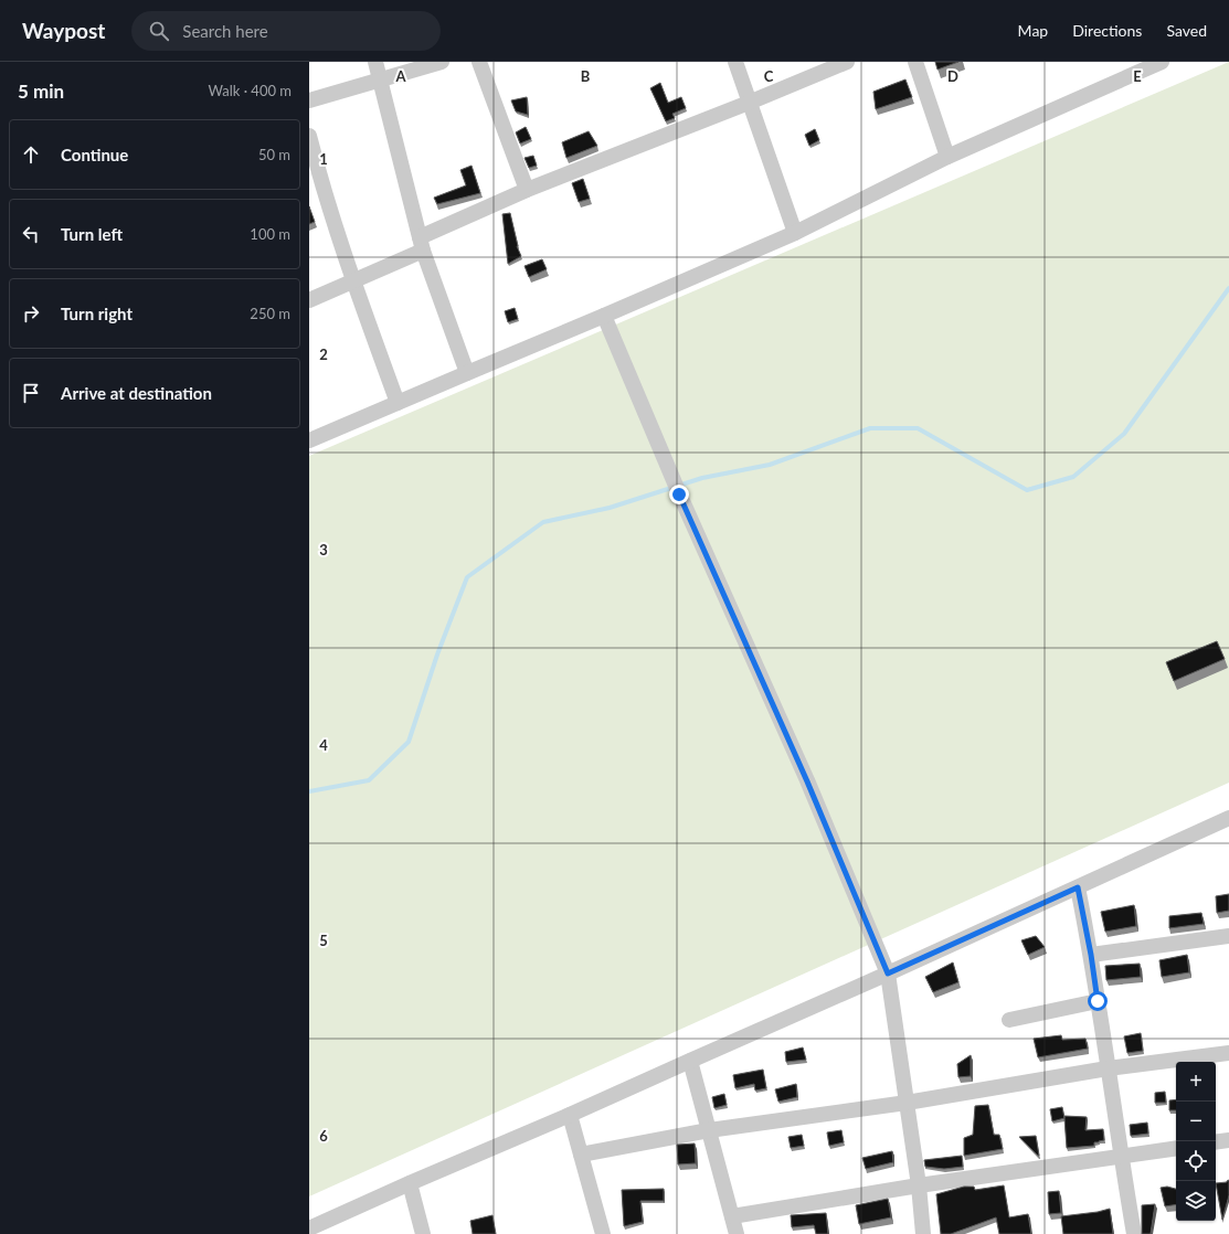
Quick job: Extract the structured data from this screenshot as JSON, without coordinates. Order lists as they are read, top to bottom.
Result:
{
  "page": {
    "header": "Waypost",
    "search": "Search here",
    "nav": ["Map", "Directions", "Saved"],
    "heading": ["5 min", "Walk · 400 m"],
    "list": [
      ["Continue", "50 m"],
      ["Turn left", "100 m"],
      ["Turn right", "250 m"],
      "Arrive at destination"
    ],
    "map_buttons": ["+", "−"]
  },
  "grid": {
    "columns": [
      "A",
      "B",
      "C",
      "D",
      "E"
    ],
    "rows": [
      "1",
      "2",
      "3",
      "4",
      "5",
      "6"
    ]
  }
}
